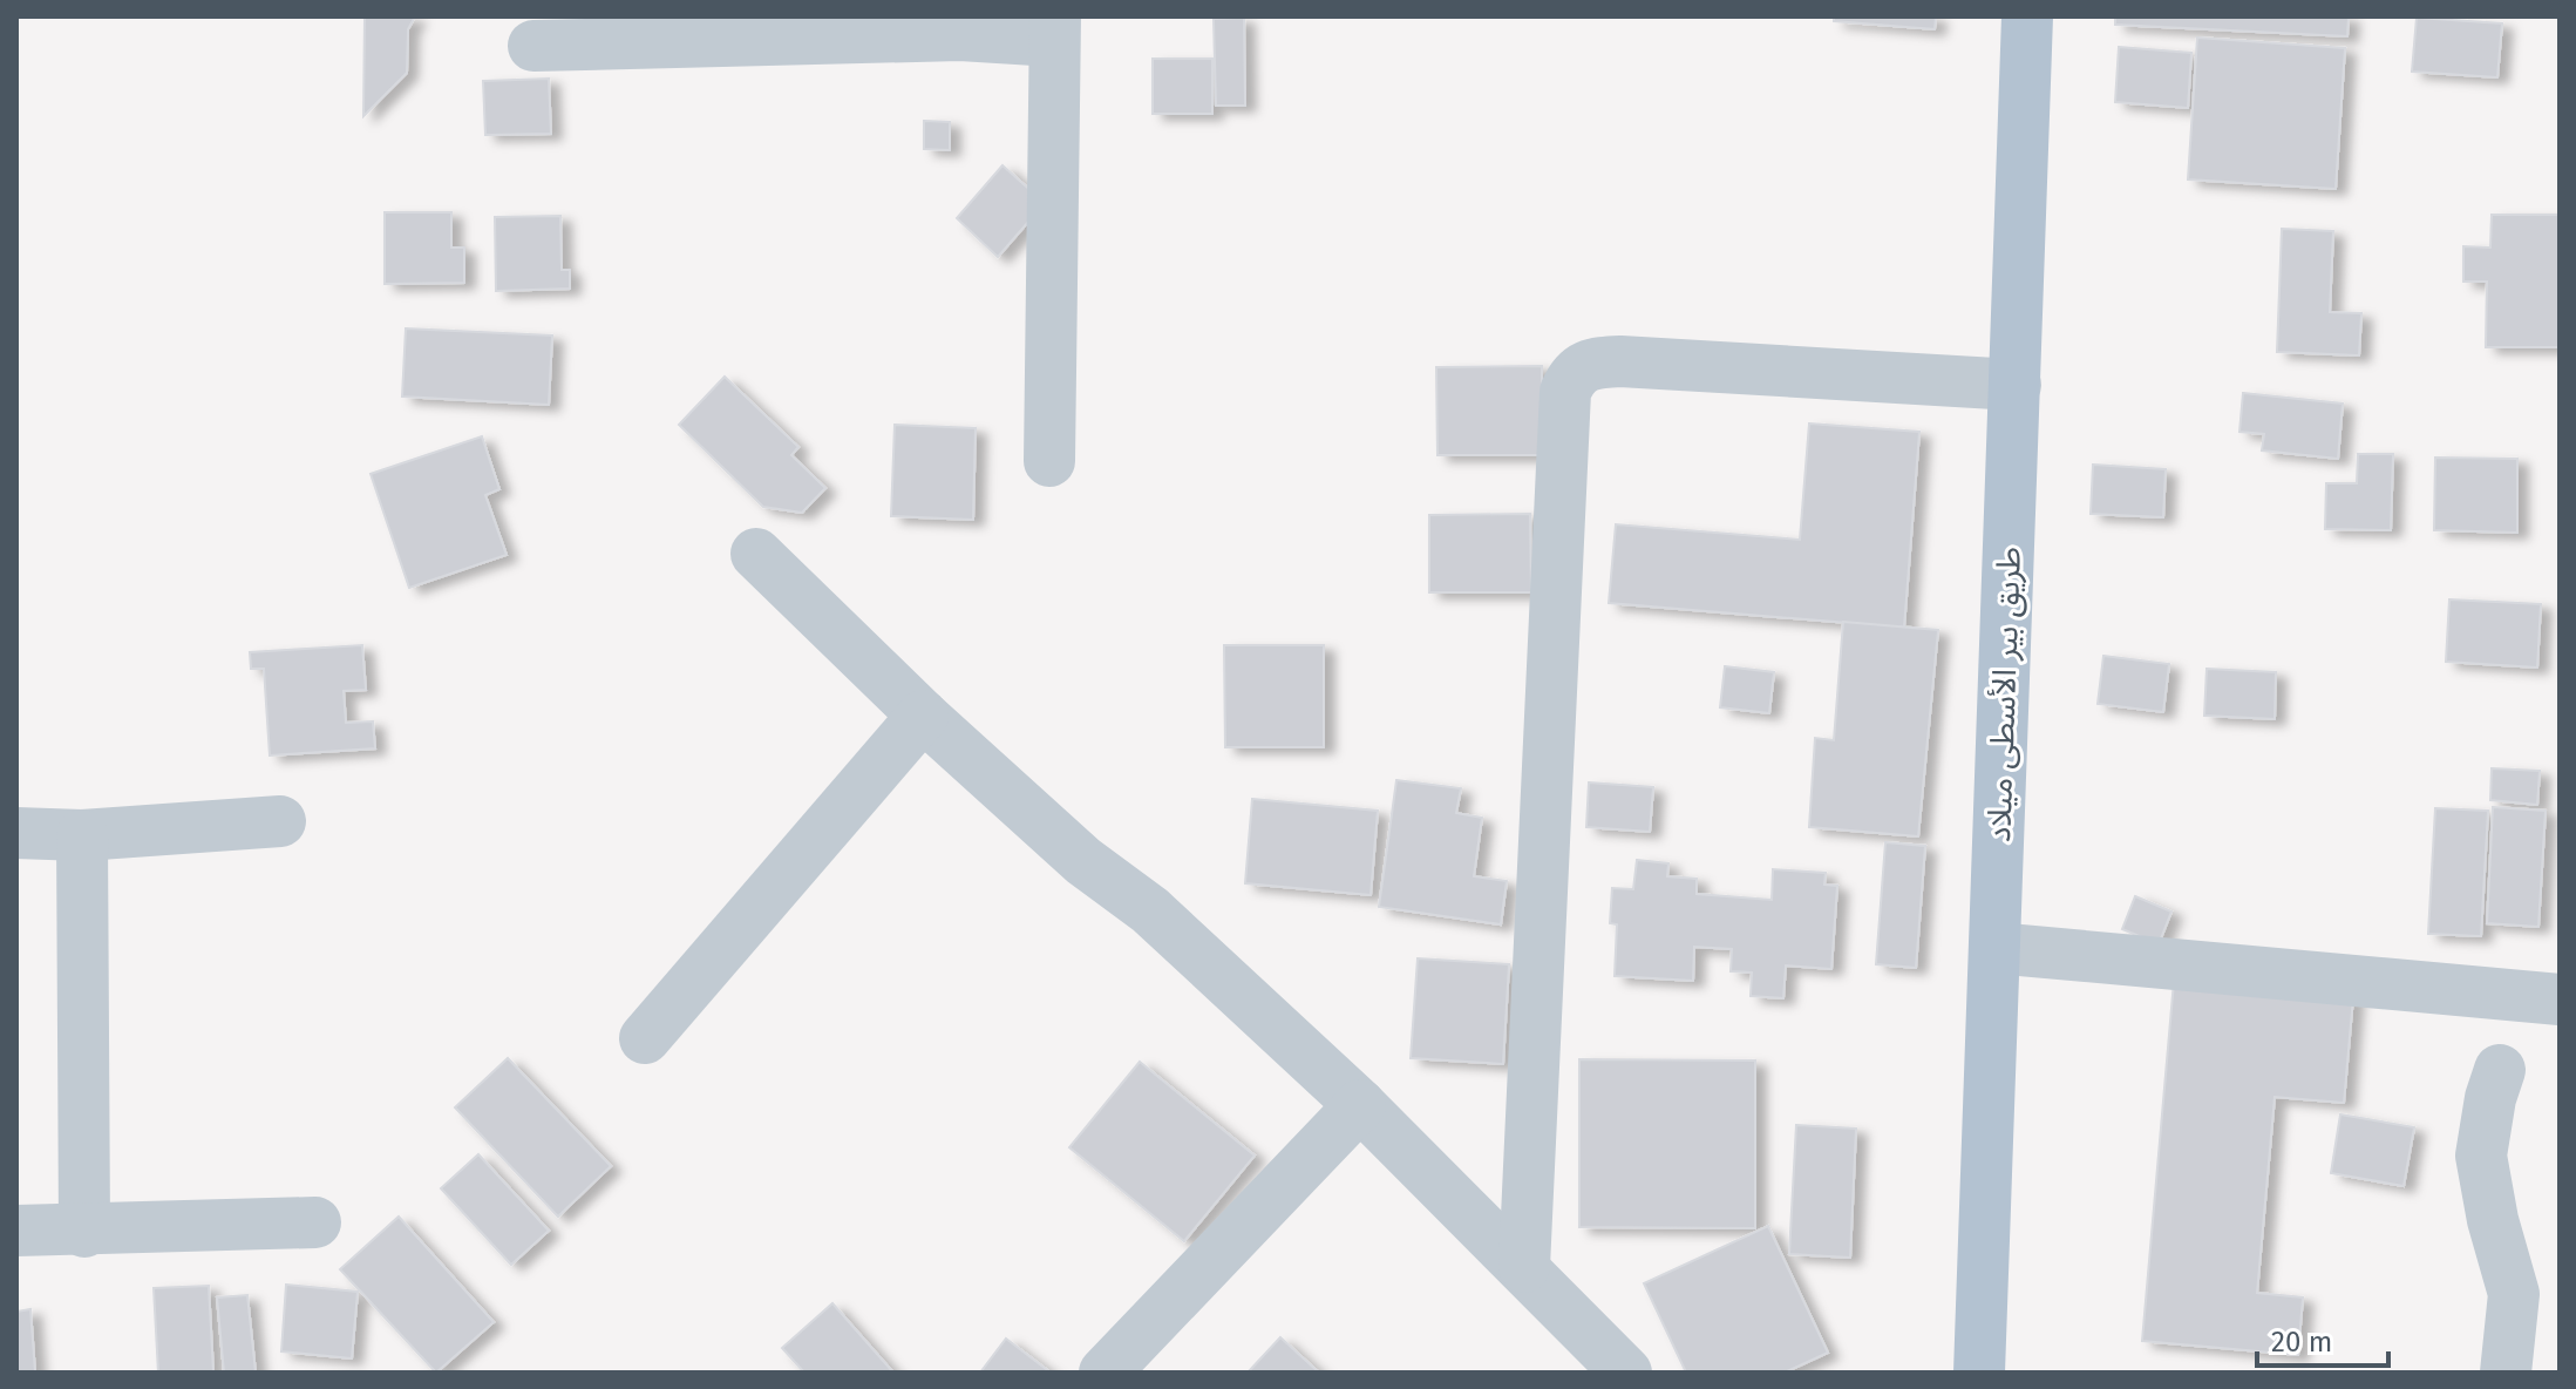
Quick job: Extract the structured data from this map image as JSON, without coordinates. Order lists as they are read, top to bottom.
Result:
{
  "streets": {
    "main road": ["طريق بير الأسطى ميلاد"]
  },
  "scale_bar": "20 m"
}
